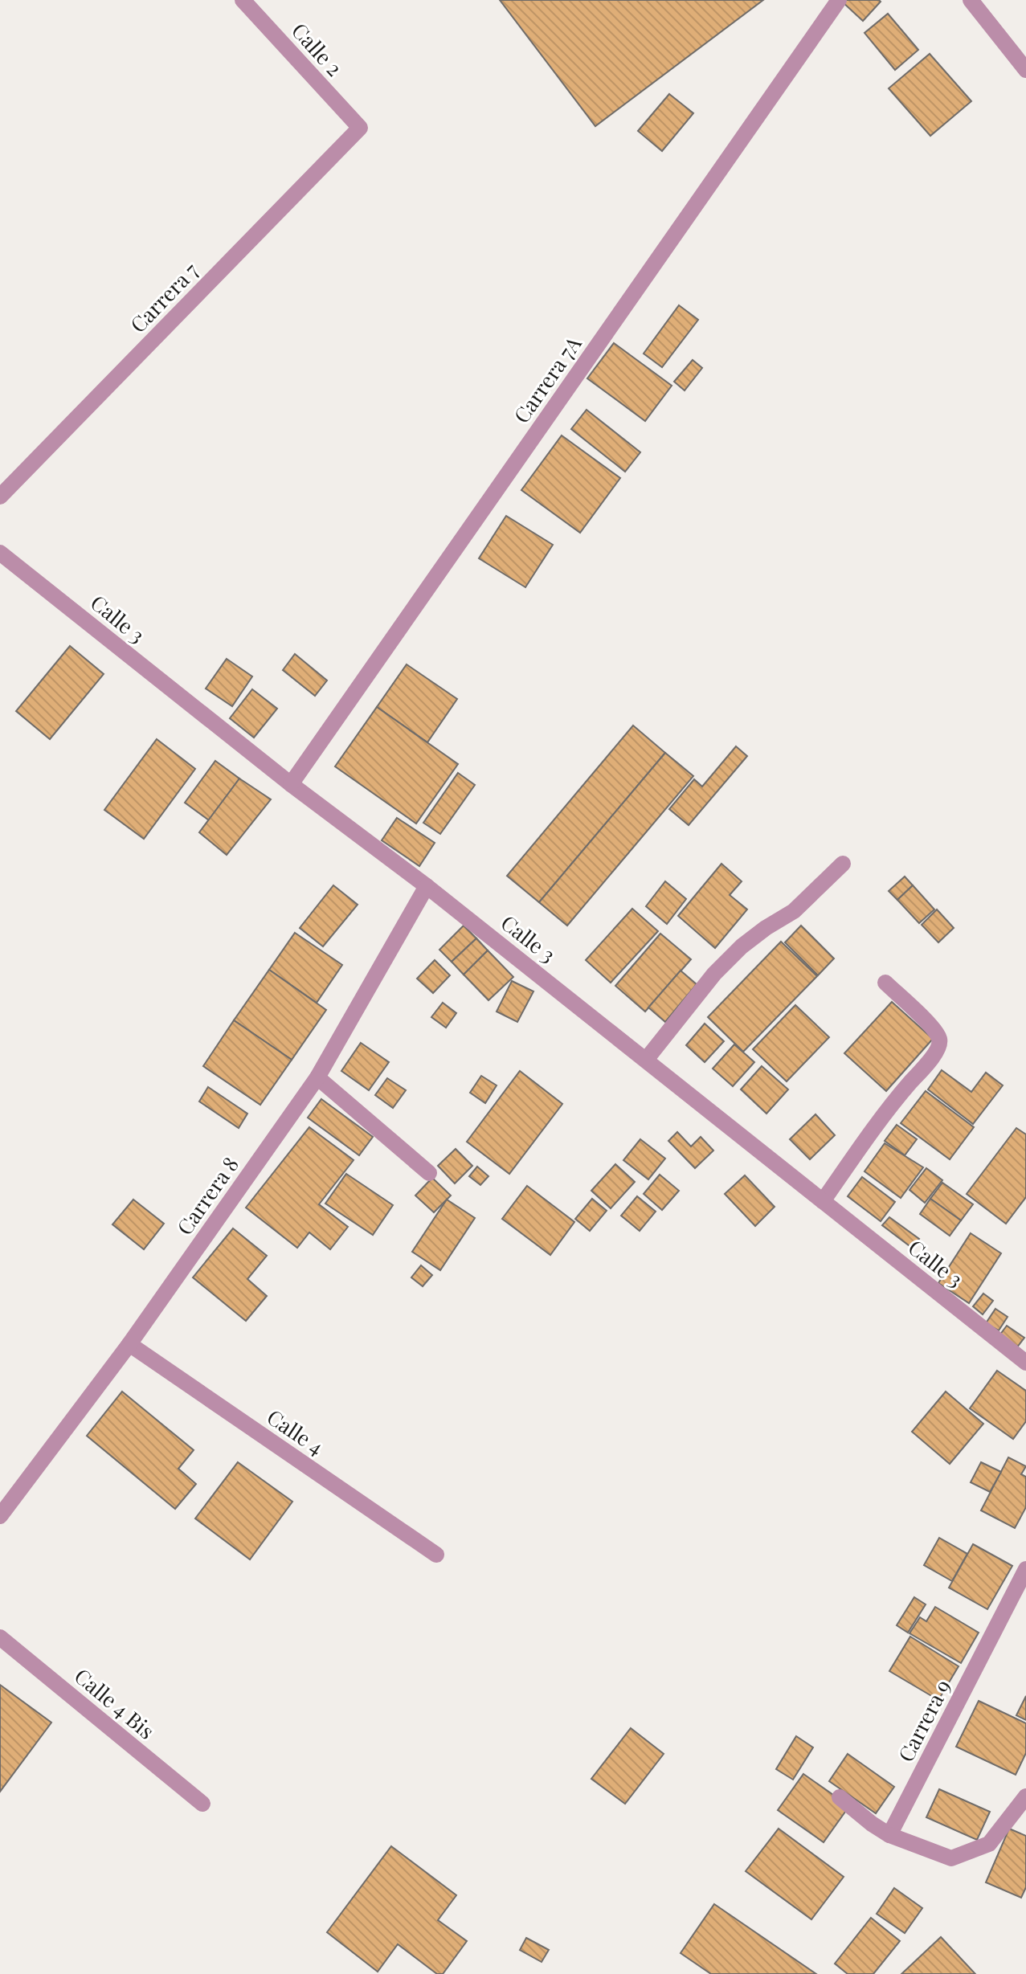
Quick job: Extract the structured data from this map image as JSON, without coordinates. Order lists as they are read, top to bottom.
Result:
{
  "streets": {
    "street": [
      "Calle 2",
      "Carrera 7",
      "Carrera 7A",
      "Calle 3",
      "Carrera 8",
      "Calle 4",
      "Calle 4 Bis",
      "Carrera 9"
    ]
  },
  "crossings": [
    ["Calle 2", "Carrera 7"],
    ["Carrera 7A", "Calle 3"],
    ["Calle 3", "Carrera 8"],
    ["Carrera 8", "Calle 4"]
  ]
}
